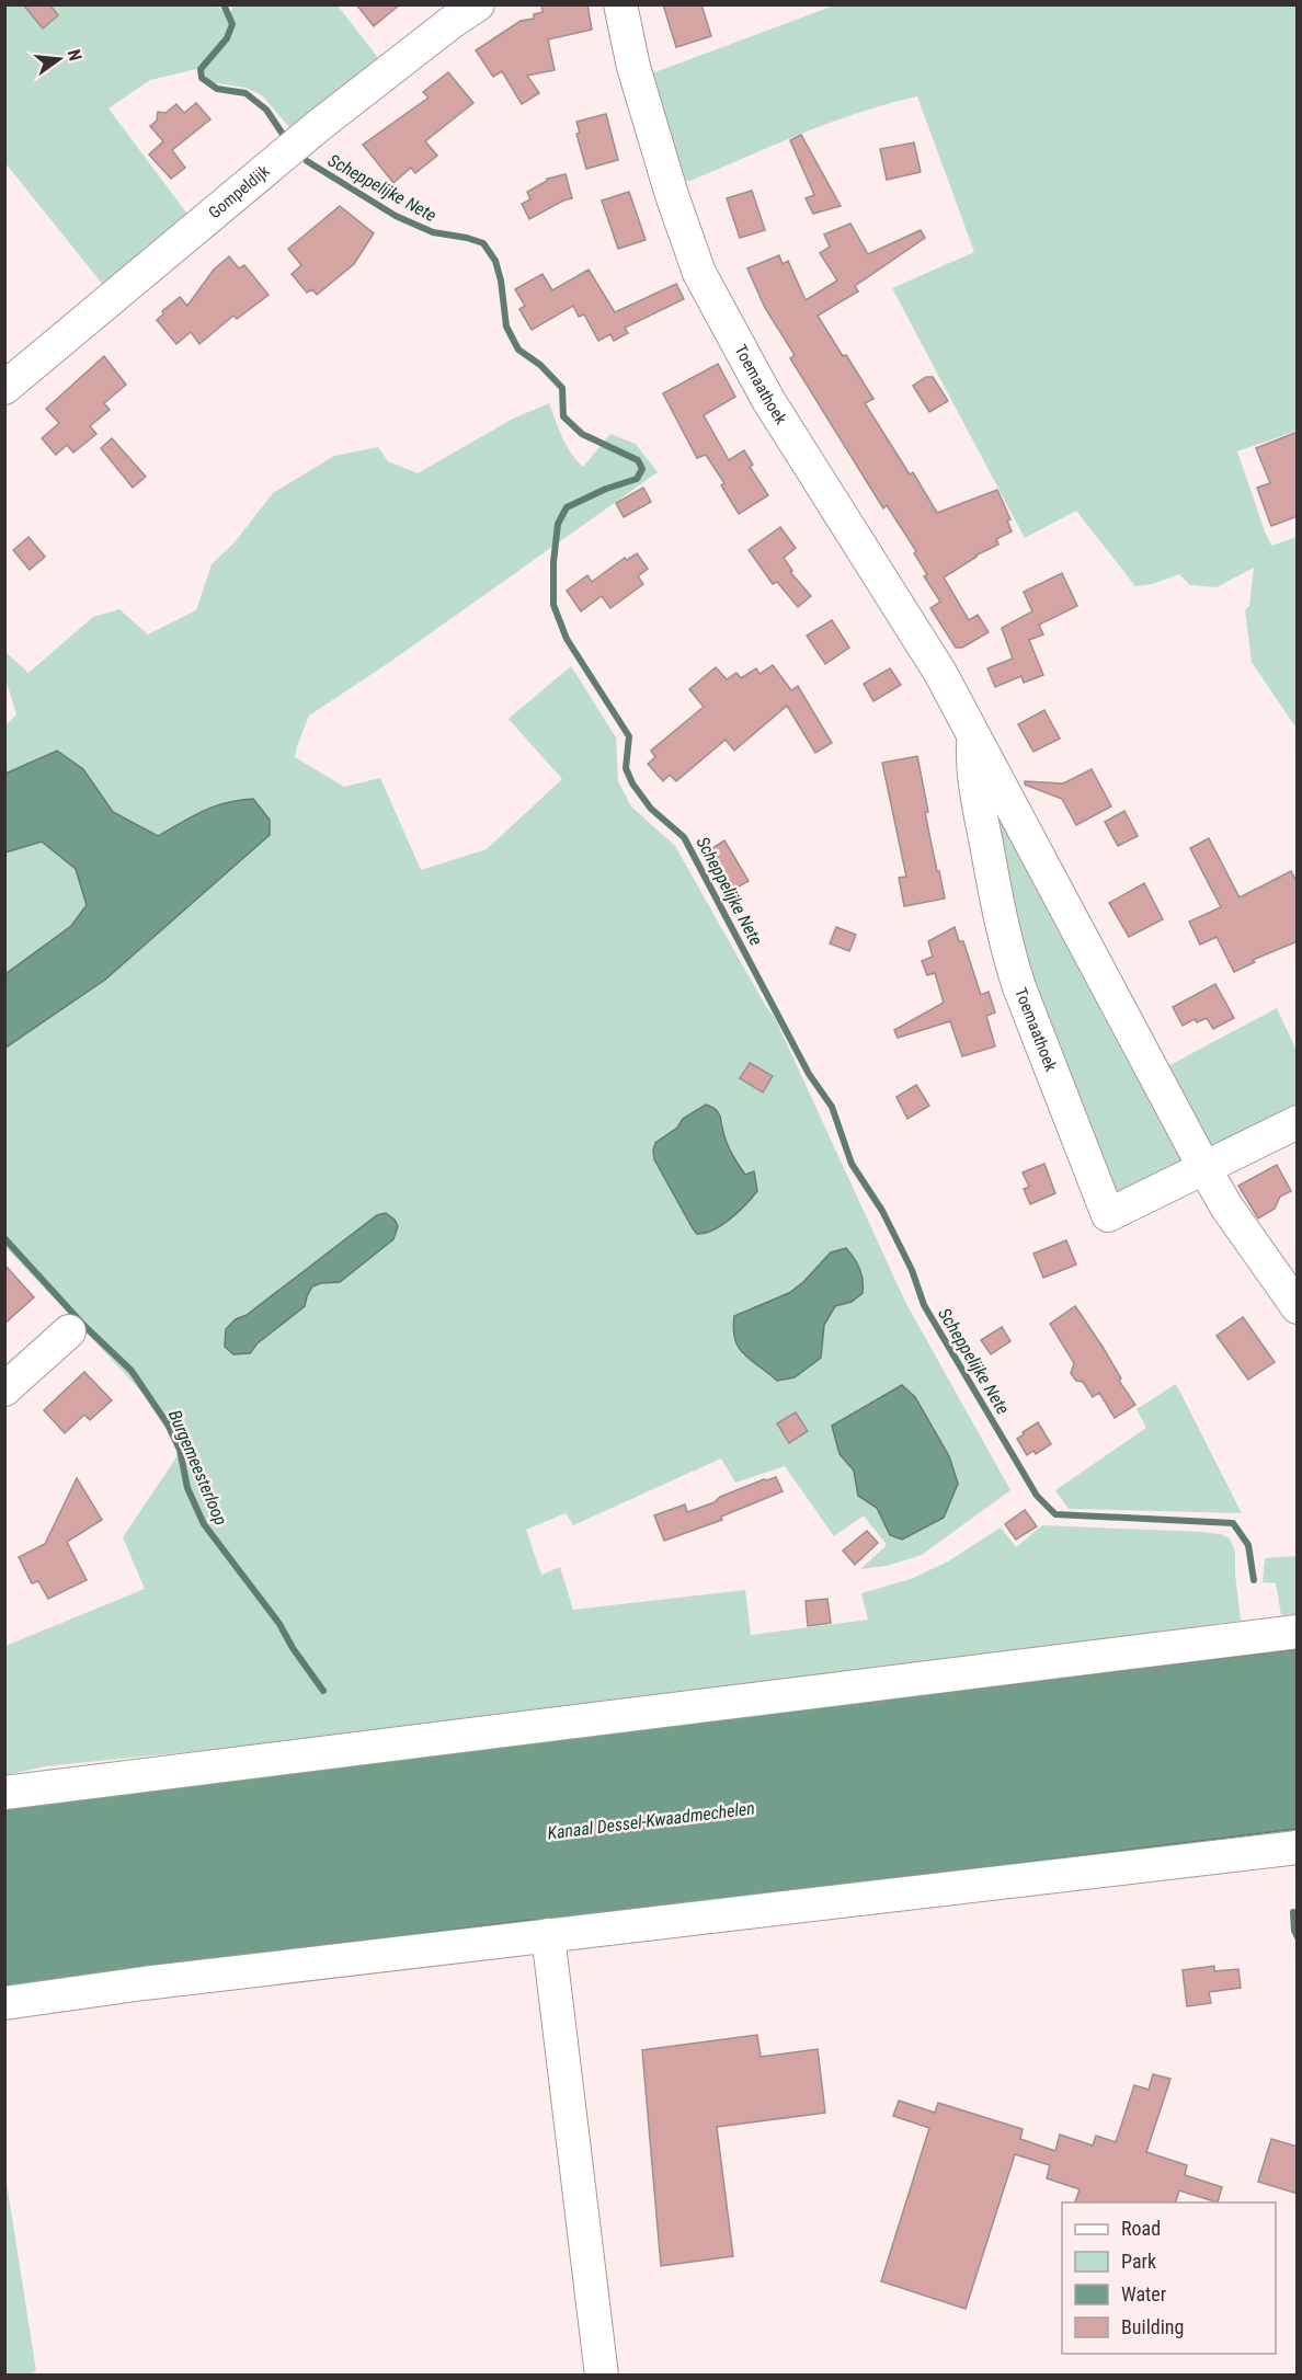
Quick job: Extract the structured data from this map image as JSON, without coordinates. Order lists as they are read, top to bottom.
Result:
{
  "streets": {
    "street": ["Gompeldijk", "Toemaathoek"]
  },
  "water": ["Scheppelijke Nete", "Burgemeesterloop", "Kanaal Dessel-Kwaadmechelen"],
  "legend": [
    "Road",
    "Park",
    "Water",
    "Building"
  ],
  "north": "right"
}
